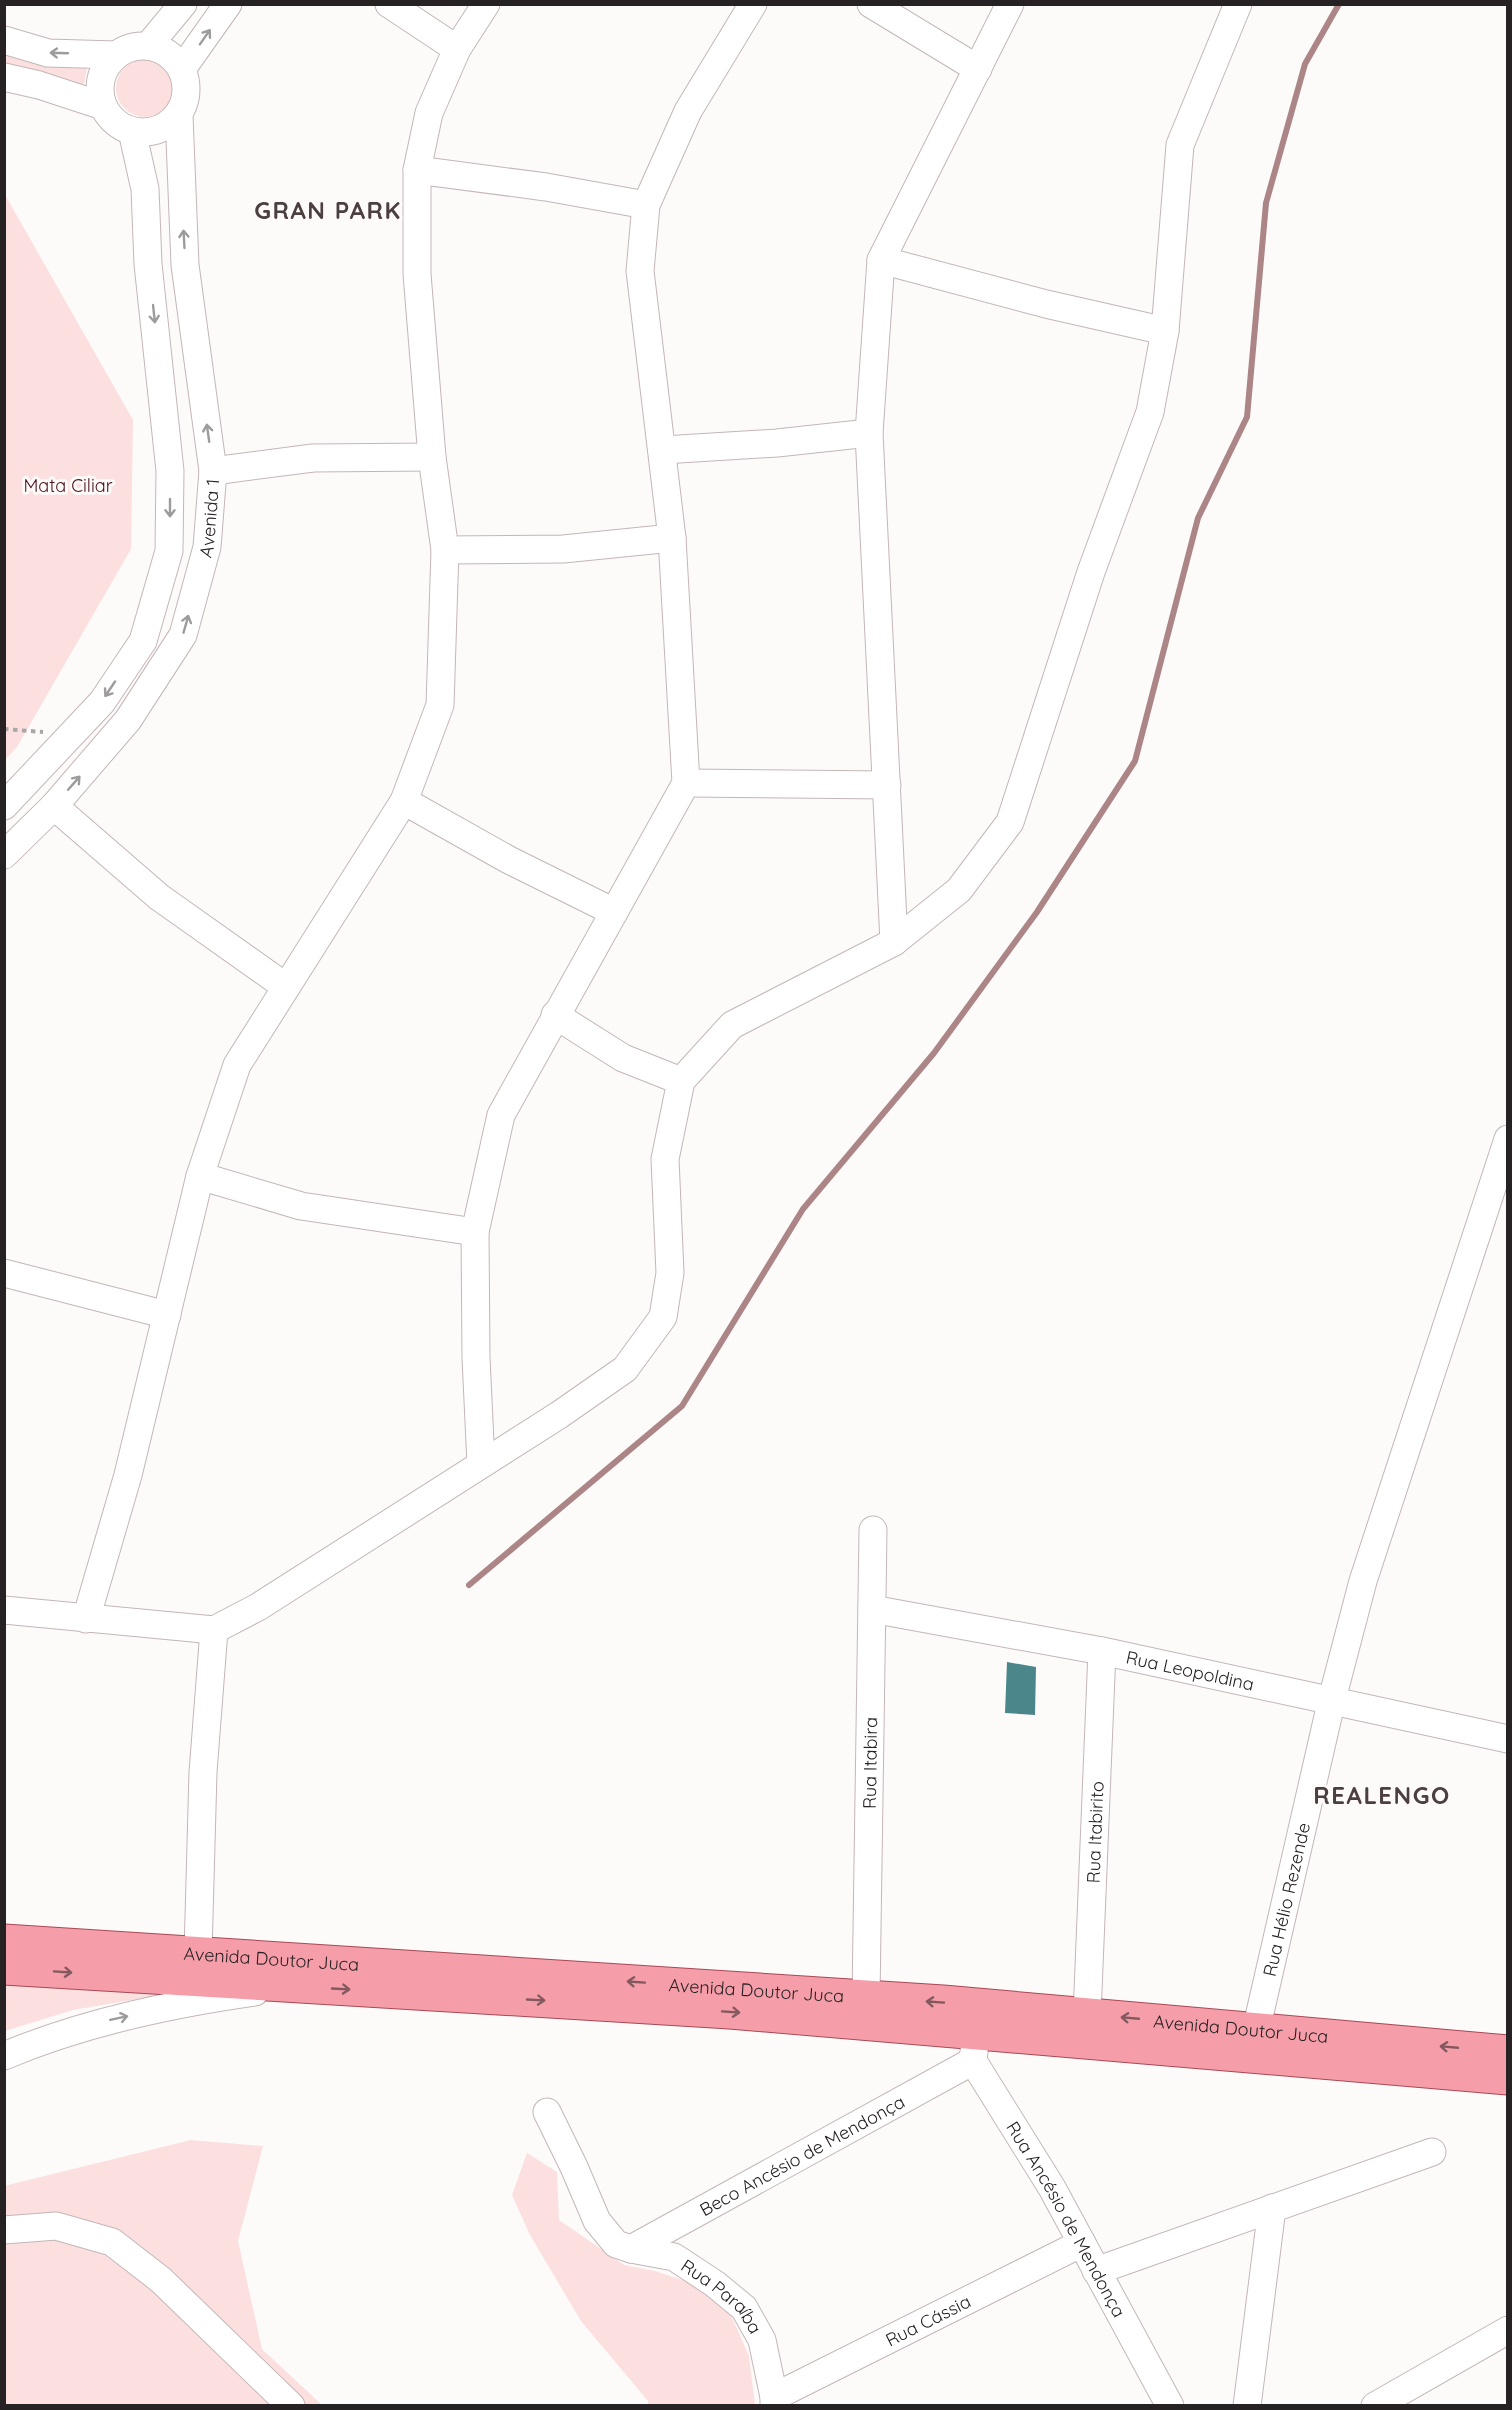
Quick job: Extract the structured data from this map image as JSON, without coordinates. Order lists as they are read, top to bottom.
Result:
{
  "streets": {
    "main road": ["Avenida Doutor Juca"],
    "street": [
      "Avenida 1",
      "Rua Leopoldina",
      "Rua Itabira",
      "Rua Itabirito",
      "Rua Hélio Rezende",
      "Beco Ancésio de Mendonça",
      "Rua Ancésio de Mendonça",
      "Rua Paraíba",
      "Rua Cássia"
    ]
  },
  "crossings": [
    ["Rua Leopoldina", "Rua Itabira"],
    ["Rua Leopoldina", "Rua Itabirito"],
    ["Rua Leopoldina", "Rua Hélio Rezende"],
    ["Rua Itabira", "Avenida Doutor Juca"],
    ["Rua Itabirito", "Avenida Doutor Juca"],
    ["Rua Hélio Rezende", "Avenida Doutor Juca"],
    ["Avenida Doutor Juca", "Beco Ancésio de Mendonça"],
    ["Avenida Doutor Juca", "Rua Ancésio de Mendonça"],
    ["Beco Ancésio de Mendonça", "Rua Ancésio de Mendonça"],
    ["Beco Ancésio de Mendonça", "Rua Paraíba"],
    ["Rua Ancésio de Mendonça", "Rua Cássia"],
    ["Rua Paraíba", "Rua Cássia"]
  ],
  "districts": ["GRAN PARK", "REALENGO"],
  "parks": ["Mata Ciliar"]
}
